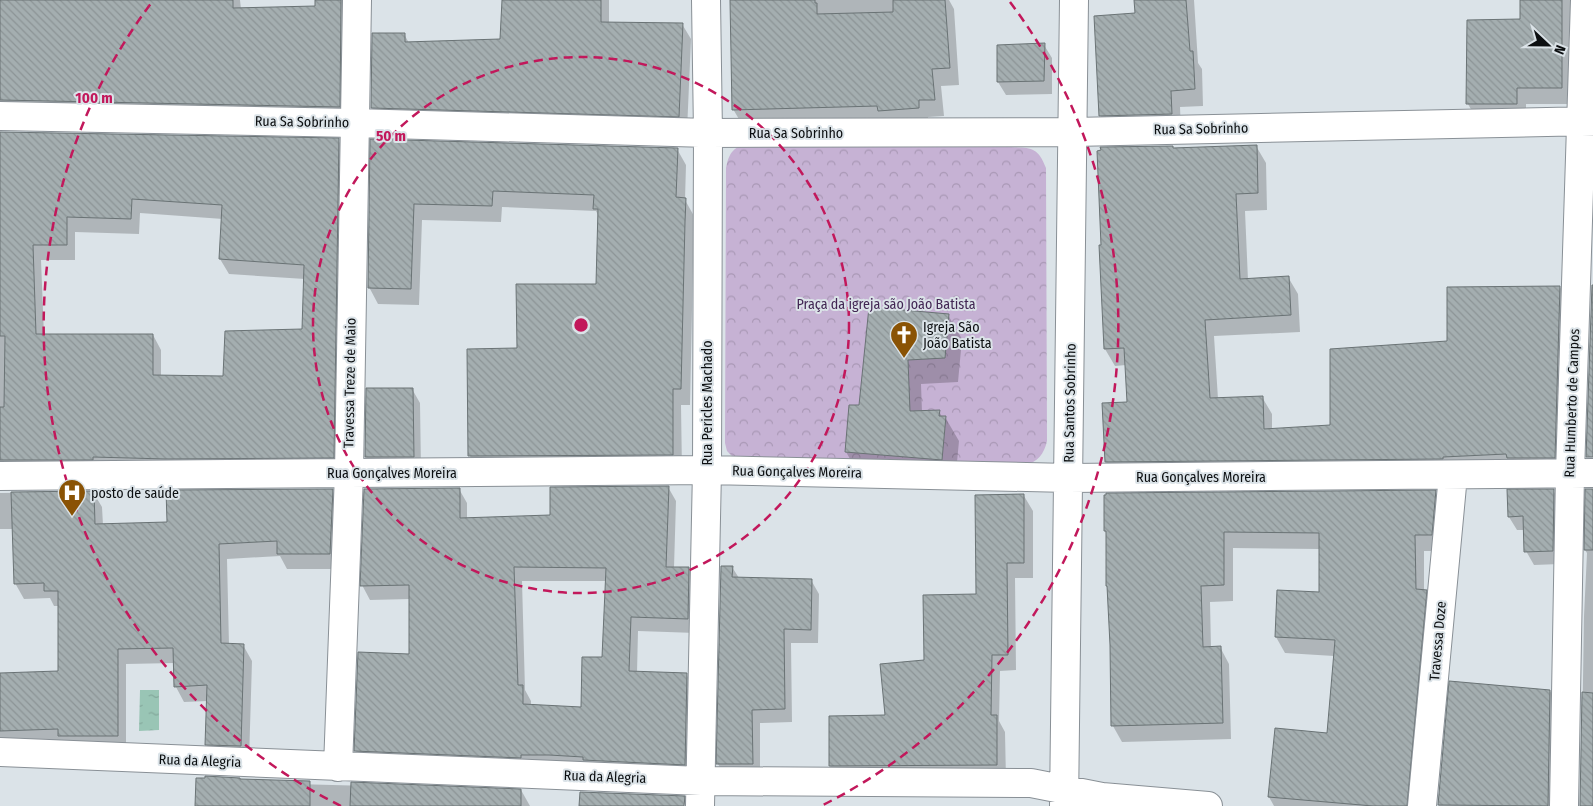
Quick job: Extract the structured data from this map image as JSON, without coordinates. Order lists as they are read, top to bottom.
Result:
{
  "streets": {
    "street": [
      "Rua Sa Sobrinho",
      "Travessa Treze de Maio",
      "Rua Pericles Machado",
      "Rua Santos Sobrinho",
      "Rua Humberto de Campos",
      "Rua Gonçalves Moreira",
      "Travessa Doze",
      "Rua da Alegria"
    ]
  },
  "crossings": [
    ["Rua Sa Sobrinho", "Travessa Treze de Maio"],
    ["Rua Sa Sobrinho", "Rua Pericles Machado"],
    ["Rua Sa Sobrinho", "Rua Santos Sobrinho"],
    ["Rua Sa Sobrinho", "Rua Humberto de Campos"],
    ["Travessa Treze de Maio", "Rua Gonçalves Moreira"],
    ["Travessa Treze de Maio", "Rua da Alegria"],
    ["Rua Pericles Machado", "Rua Gonçalves Moreira"],
    ["Rua Pericles Machado", "Rua da Alegria"],
    ["Rua Santos Sobrinho", "Rua Gonçalves Moreira"],
    ["Rua Santos Sobrinho", "Rua da Alegria"],
    ["Rua Humberto de Campos", "Rua Gonçalves Moreira"],
    ["Rua Gonçalves Moreira", "Travessa Doze"]
  ],
  "parks": ["Praça da igreja são João Batista"],
  "places": {
    "church": ["Igreja São João Batista"],
    "hospital": ["posto de saúde"]
  },
  "north": "right",
  "rings": ["100 m", "50 m"]
}
